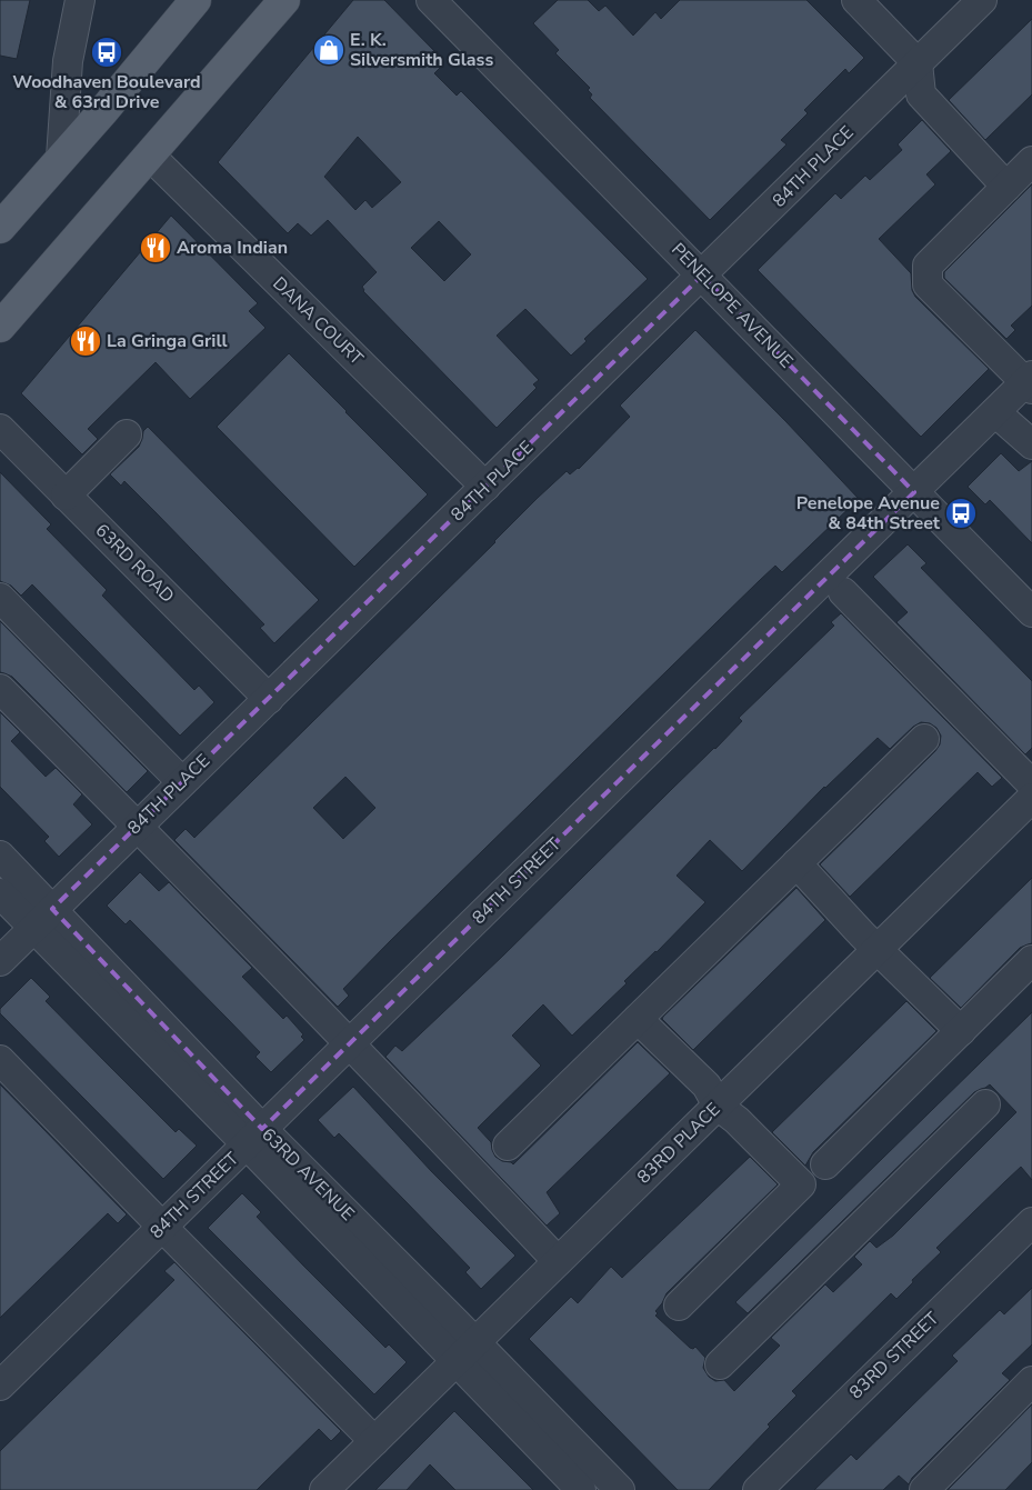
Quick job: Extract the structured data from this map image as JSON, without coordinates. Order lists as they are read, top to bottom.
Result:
{
  "streets": {
    "street": [
      "84TH PLACE",
      "PENELOPE AVENUE",
      "DANA COURT",
      "63RD ROAD",
      "84TH STREET",
      "83RD PLACE",
      "63RD AVENUE",
      "83RD STREET"
    ]
  },
  "crossings": [
    ["84TH PLACE", "PENELOPE AVENUE"],
    ["84TH PLACE", "DANA COURT"],
    ["84TH PLACE", "63RD ROAD"],
    ["84TH PLACE", "63RD AVENUE"],
    ["PENELOPE AVENUE", "84TH STREET"],
    ["84TH STREET", "63RD AVENUE"],
    ["83RD PLACE", "63RD AVENUE"]
  ],
  "places": {
    "shop": ["E. K. Silversmith Glass"],
    "bus stop": ["Woodhaven Boulevard & 63rd Drive", "Penelope Avenue & 84th Street"],
    "restaurant": ["Aroma Indian", "La Gringa Grill"]
  }
}
